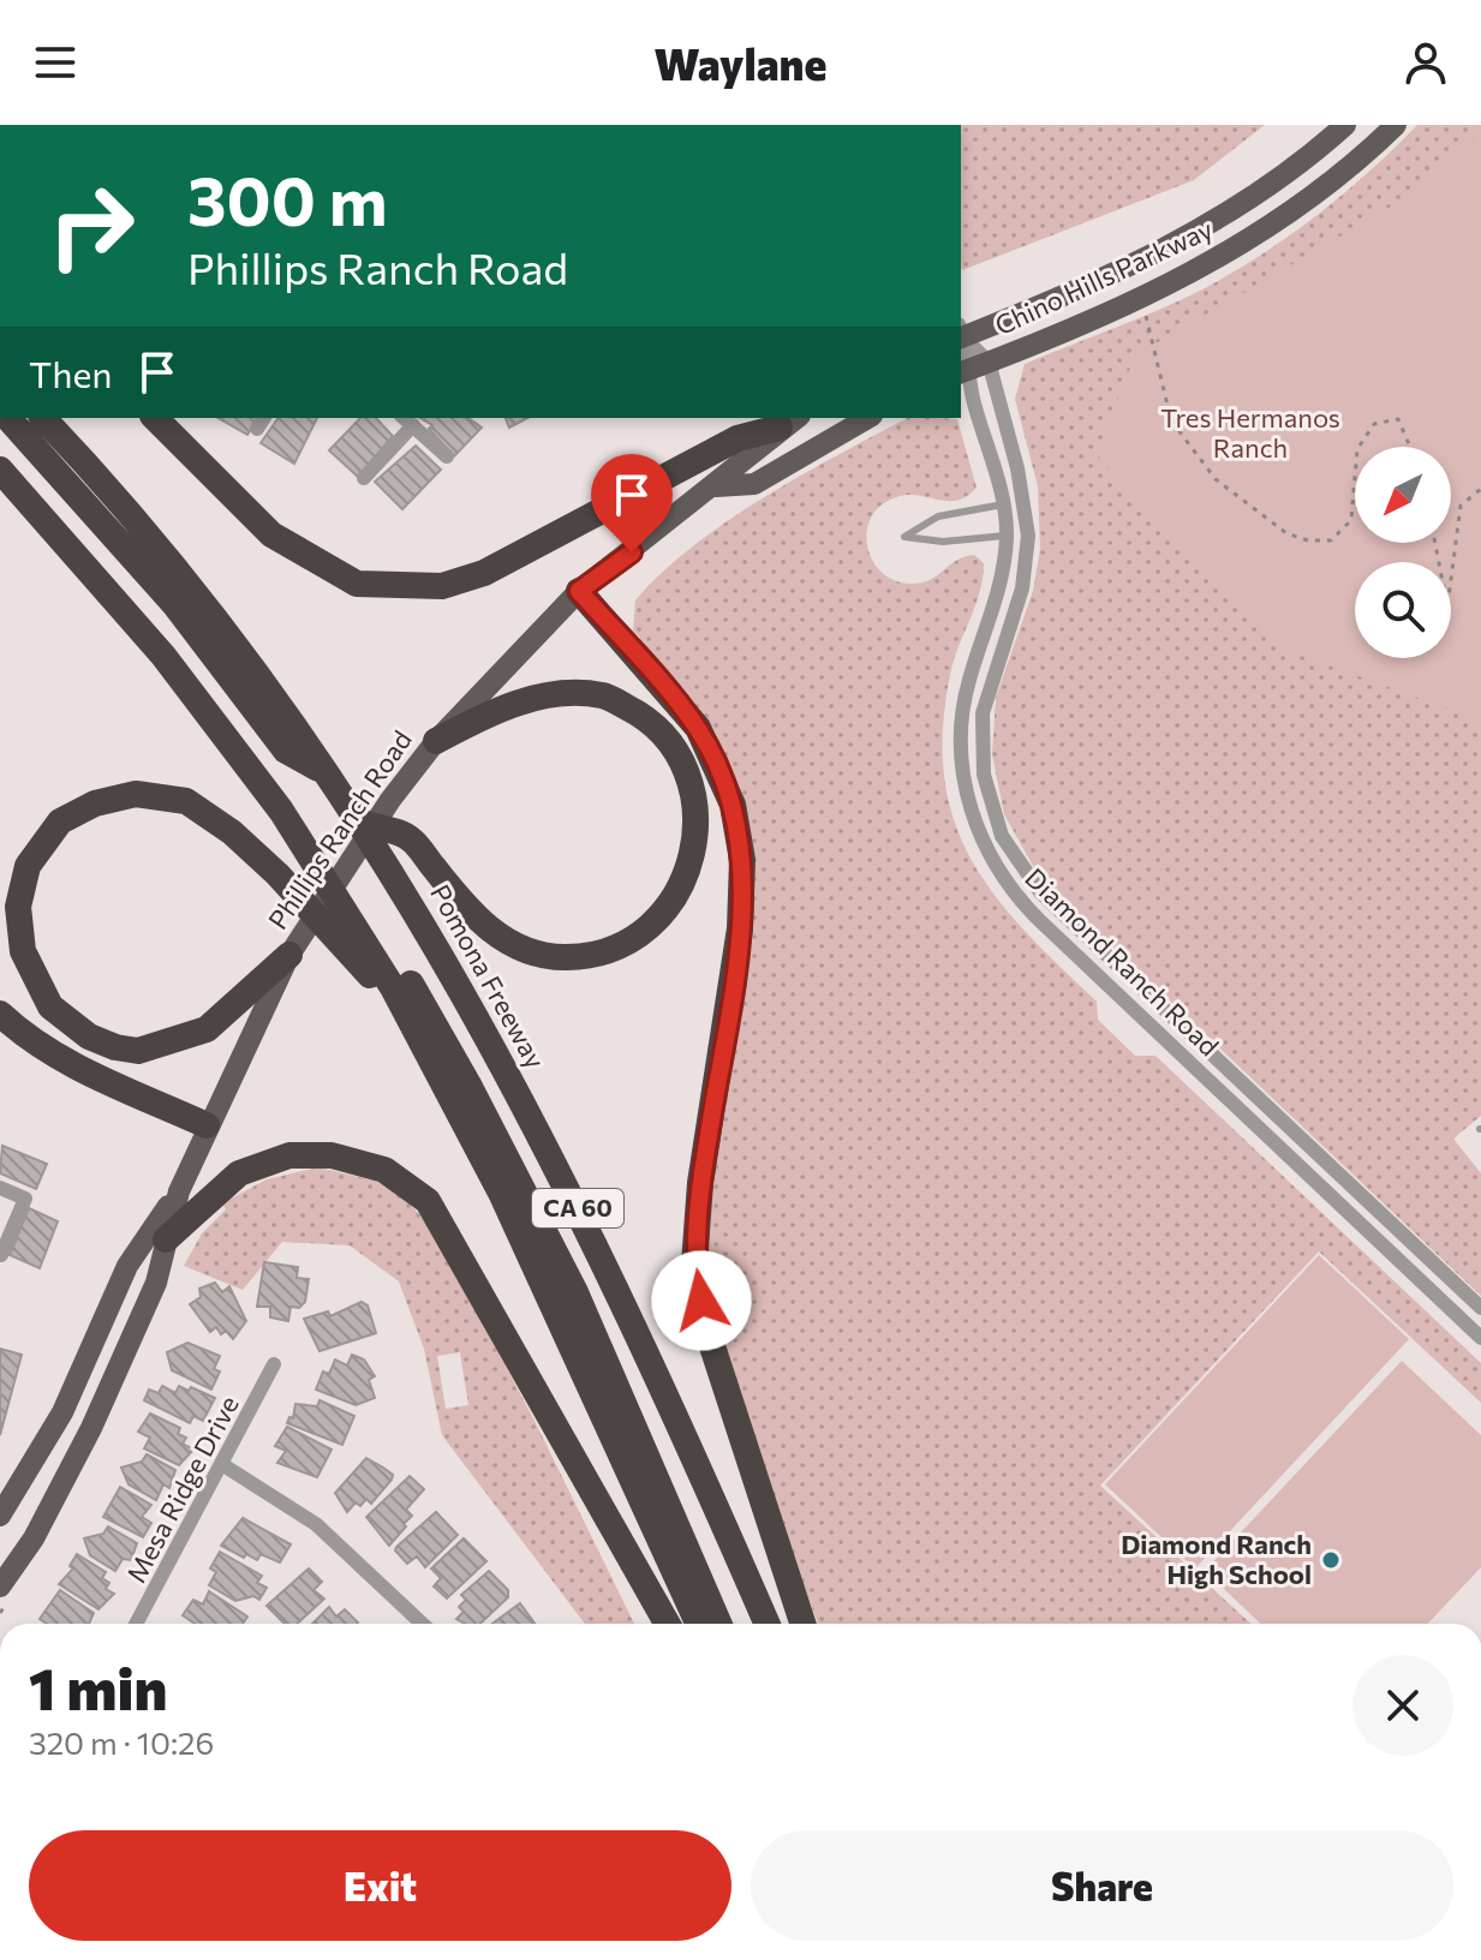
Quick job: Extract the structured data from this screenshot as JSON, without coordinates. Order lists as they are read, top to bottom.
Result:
{
  "streets": {
    "highway": ["Pomona Freeway", "CA 60"],
    "main road": ["Chino Hills Parkway", "Phillips Ranch Road"],
    "street": ["Diamond Ranch Road", "Mesa Ridge Drive"]
  },
  "crossings": [
    ["Chino Hills Parkway", "Diamond Ranch Road"]
  ],
  "parks": ["Tres Hermanos Ranch"],
  "places": ["Diamond Ranch High School"],
  "north": "bottom left",
  "page": {
    "header": "Waylane",
    "turn": ["300 m", "Phillips Ranch Road"],
    "then": "Then",
    "heading": ["1 min", "320 m · 10:26"],
    "buttons": ["Exit", "Share"]
  }
}
